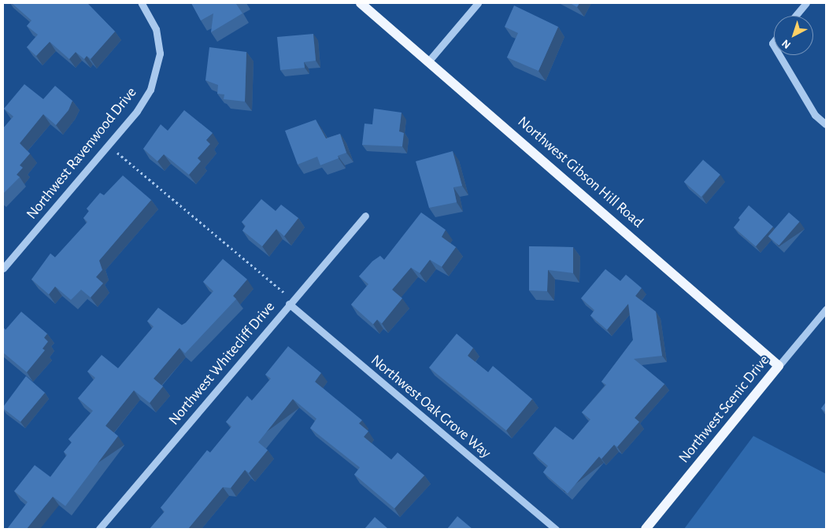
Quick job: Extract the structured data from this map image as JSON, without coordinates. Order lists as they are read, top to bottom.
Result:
{
  "streets": {
    "main road": ["Northwest Gibson Hill Road", "Northwest Scenic Drive"],
    "street": ["Northwest Ravenwood Drive", "Northwest Whitecliff Drive", "Northwest Oak Grove Way"]
  },
  "crossings": [
    ["Northwest Gibson Hill Road", "Northwest Scenic Drive"],
    ["Northwest Whitecliff Drive", "Northwest Oak Grove Way"]
  ],
  "north": "bottom left"
}
